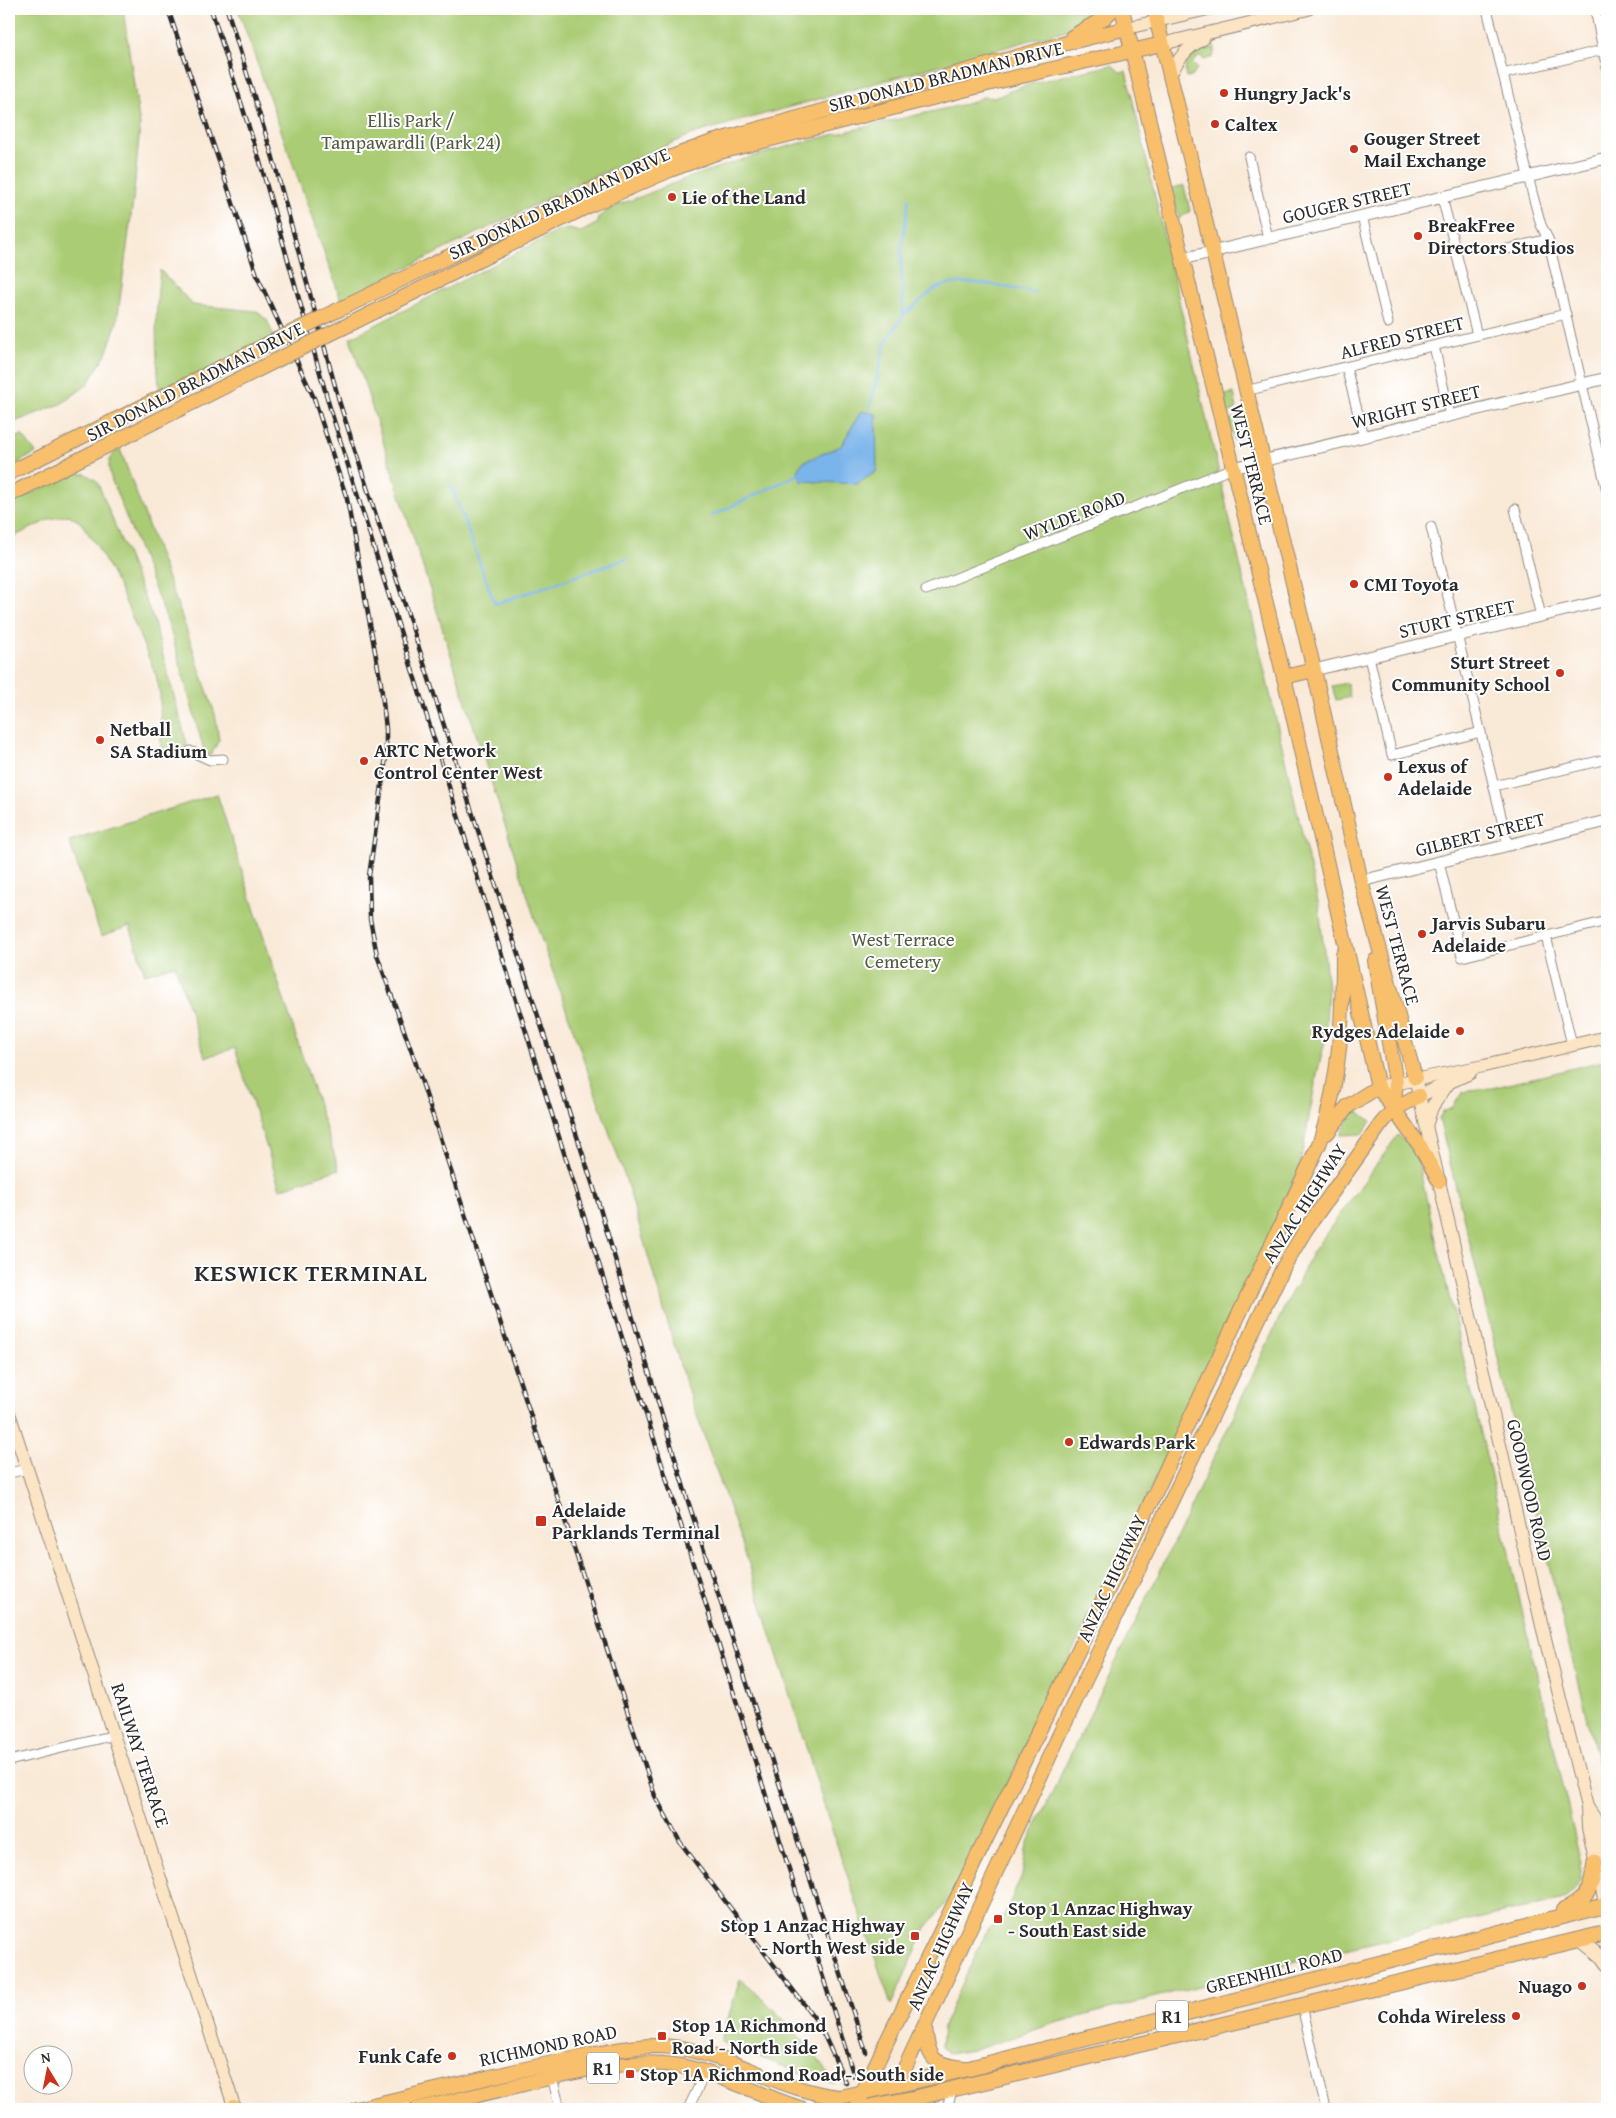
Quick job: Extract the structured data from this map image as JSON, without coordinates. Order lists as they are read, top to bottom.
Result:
{
  "streets": {
    "highway": ["ANZAC HIGHWAY", "GREENHILL ROAD", "R1"],
    "main road": [
      "SIR DONALD BRADMAN DRIVE",
      "WEST TERRACE",
      "GOODWOOD ROAD",
      "RAILWAY TERRACE",
      "RICHMOND ROAD"
    ],
    "street": [
      "GOUGER STREET",
      "ALFRED STREET",
      "WRIGHT STREET",
      "WYLDE ROAD",
      "STURT STREET",
      "GILBERT STREET"
    ]
  },
  "crossings": [
    ["SIR DONALD BRADMAN DRIVE", "WEST TERRACE"],
    ["GOUGER STREET", "WEST TERRACE"],
    ["ALFRED STREET", "WEST TERRACE"],
    ["WRIGHT STREET", "WEST TERRACE"],
    ["WRIGHT STREET", "WYLDE ROAD"],
    ["WEST TERRACE", "WYLDE ROAD"],
    ["WEST TERRACE", "STURT STREET"],
    ["WEST TERRACE", "GILBERT STREET"],
    ["WEST TERRACE", "ANZAC HIGHWAY"],
    ["WEST TERRACE", "GOODWOOD ROAD"],
    ["ANZAC HIGHWAY", "GOODWOOD ROAD"],
    ["ANZAC HIGHWAY", "GREENHILL ROAD"],
    ["ANZAC HIGHWAY", "R1"],
    ["ANZAC HIGHWAY", "RICHMOND ROAD"],
    ["GOODWOOD ROAD", "GREENHILL ROAD"],
    ["GREENHILL ROAD", "RICHMOND ROAD"]
  ],
  "districts": ["KESWICK TERMINAL"],
  "parks": ["Ellis Park / Tampawardli (Park 24)", "West Terrace Cemetery"],
  "places": {
    "other": [
      "Hungry Jack's",
      "Caltex",
      "Gouger Street Mail Exchange",
      "Lie of the Land",
      "BreakFree Directors Studios",
      "CMI Toyota",
      "Sturt Street Community School",
      "Netball SA Stadium",
      "ARTC Network Control Center West",
      "Lexus of Adelaide",
      "Jarvis Subaru Adelaide",
      "Rydges Adelaide",
      "Edwards Park",
      "Nuago",
      "Cohda Wireless",
      "Funk Cafe"
    ],
    "transit": [
      "Adelaide Parklands Terminal",
      "Stop 1 Anzac Highway - South East side",
      "Stop 1 Anzac Highway - North West side",
      "Stop 1A Richmond Road - North side",
      "Stop 1A Richmond Road - South side"
    ]
  },
  "north": "top"
}
